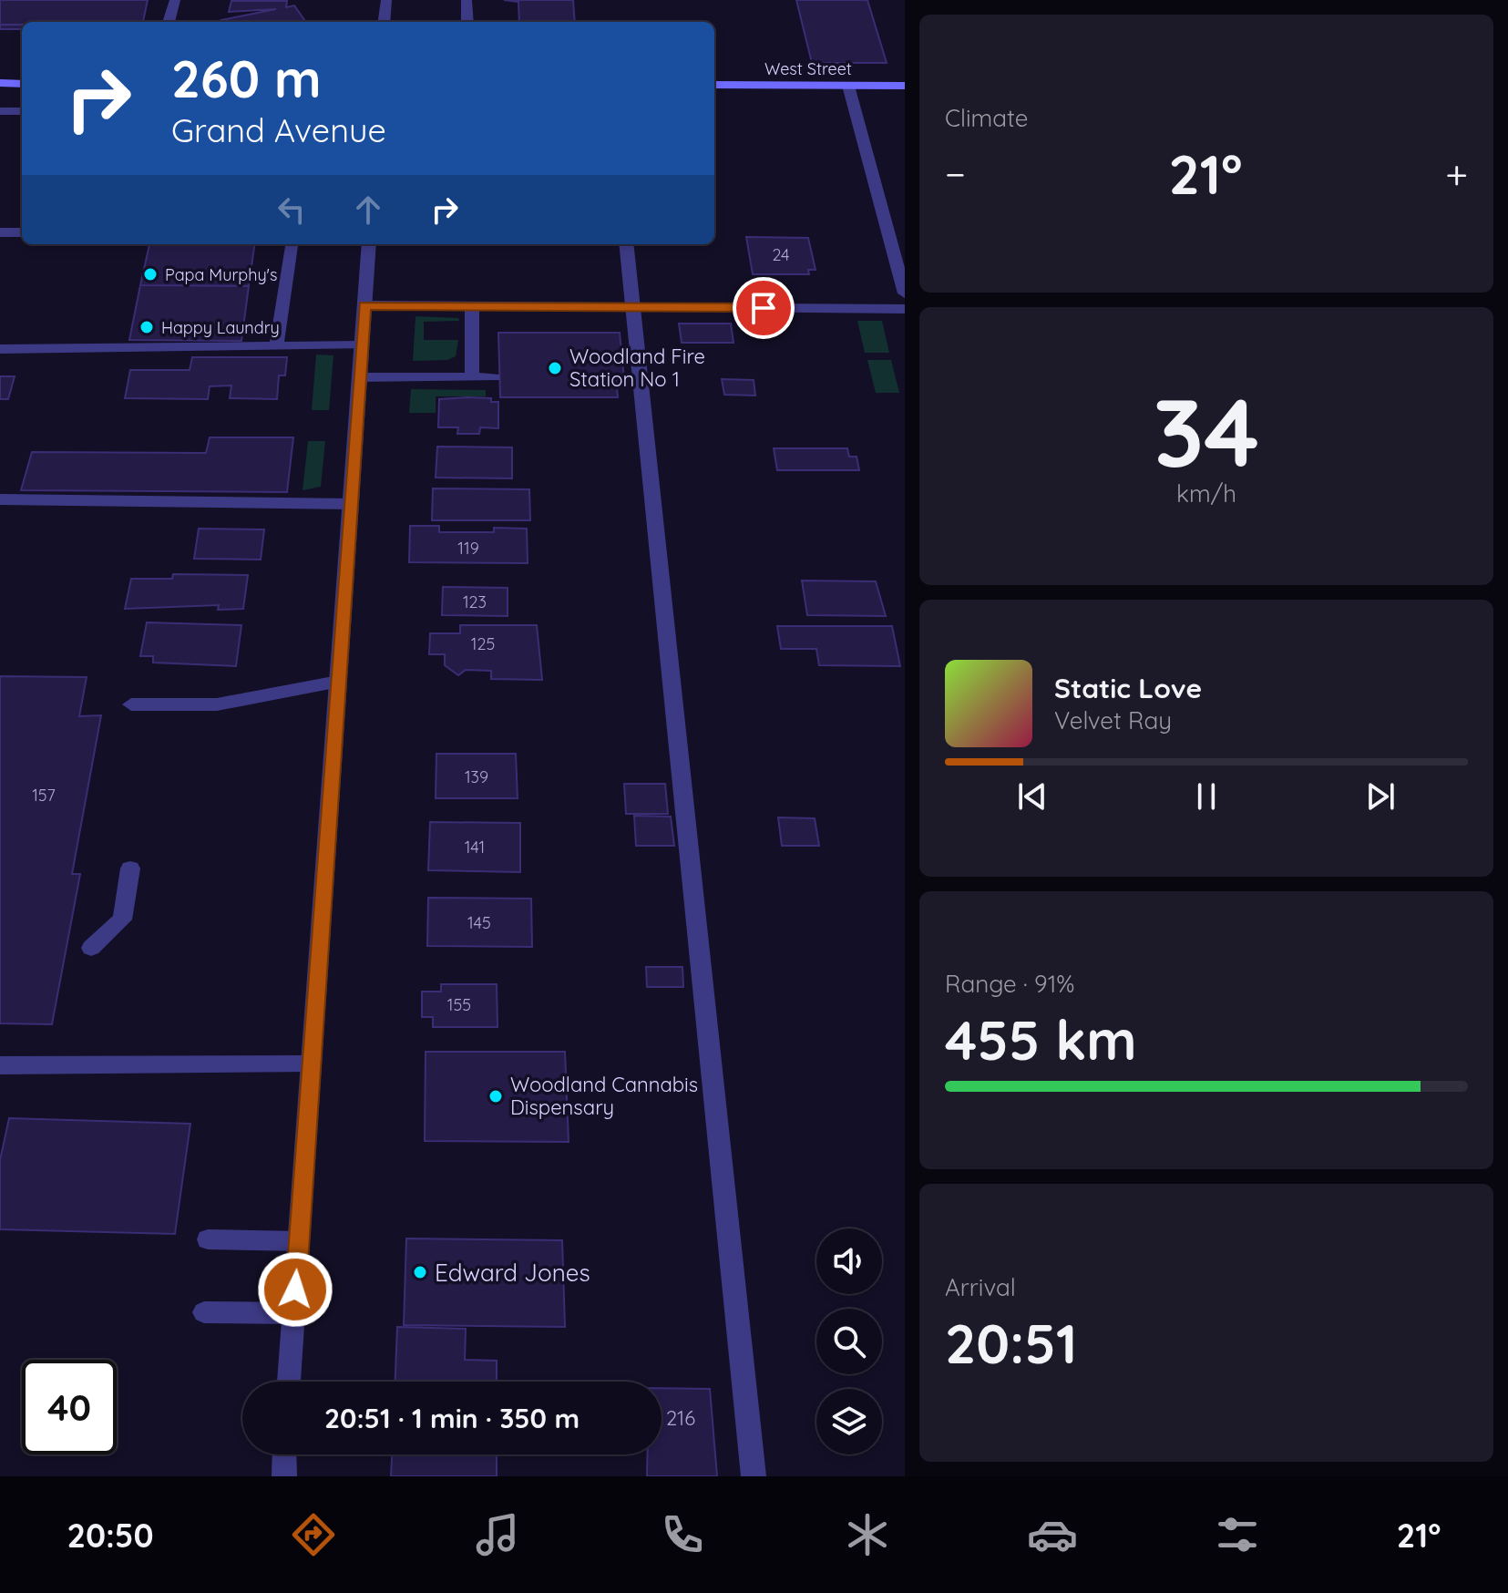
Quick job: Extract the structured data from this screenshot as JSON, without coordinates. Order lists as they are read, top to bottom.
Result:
{
  "streets": {
    "main road": ["West Street"]
  },
  "places": [
    "Papa Murphy's",
    "Happy Laundry",
    "Woodland Fire Station No 1",
    "Woodland Cannabis Dispensary",
    "Edward Jones"
  ],
  "house_numbers": [
    "24",
    "119",
    "123",
    "125",
    "139",
    "157",
    "141",
    "145",
    "155",
    "216"
  ],
  "page": {
    "tile": [
      "Climate",
      ["34", "km/h"],
      ["Range · 91%", "455 km"],
      ["Arrival", "20:51"]
    ],
    "turn": ["260 m", "Grand Avenue"],
    "heat": ["−", "21°", "+"],
    "song": ["Static Love", "Velvet Ray"],
    "limit": "40",
    "trip": "20:51 · 1 min · 350 m",
    "tabs": ["20:50", "21°"]
  }
}
